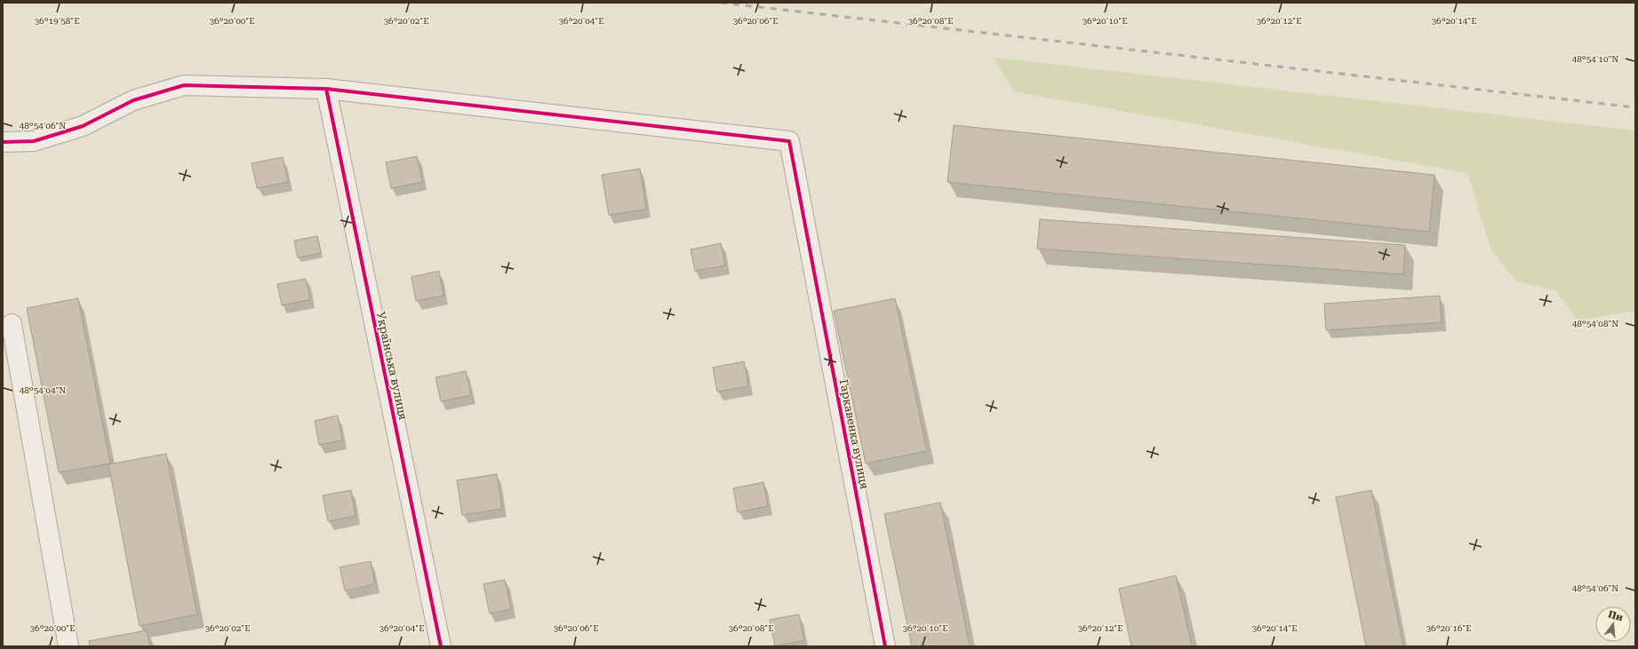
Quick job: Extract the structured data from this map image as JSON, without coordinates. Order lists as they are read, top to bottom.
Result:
{
  "streets": {
    "street": ["Українська вулиця", "Гаркавенка вулиця"]
  },
  "crossings": [
    ["Українська вулиця", "Гаркавенка вулиця"]
  ],
  "north": "top",
  "coordinates": [
    "36°19'58\"E",
    "36°20'00\"E",
    "36°20'02\"E",
    "36°20'04\"E",
    "36°20'06\"E",
    "36°20'08\"E",
    "36°20'10\"E",
    "36°20'12\"E",
    "36°20'14\"E",
    "48°54'10\"N",
    "48°54'06\"N",
    "48°54'08\"N",
    "48°54'04\"N",
    "36°20'16\"E"
  ]
}
